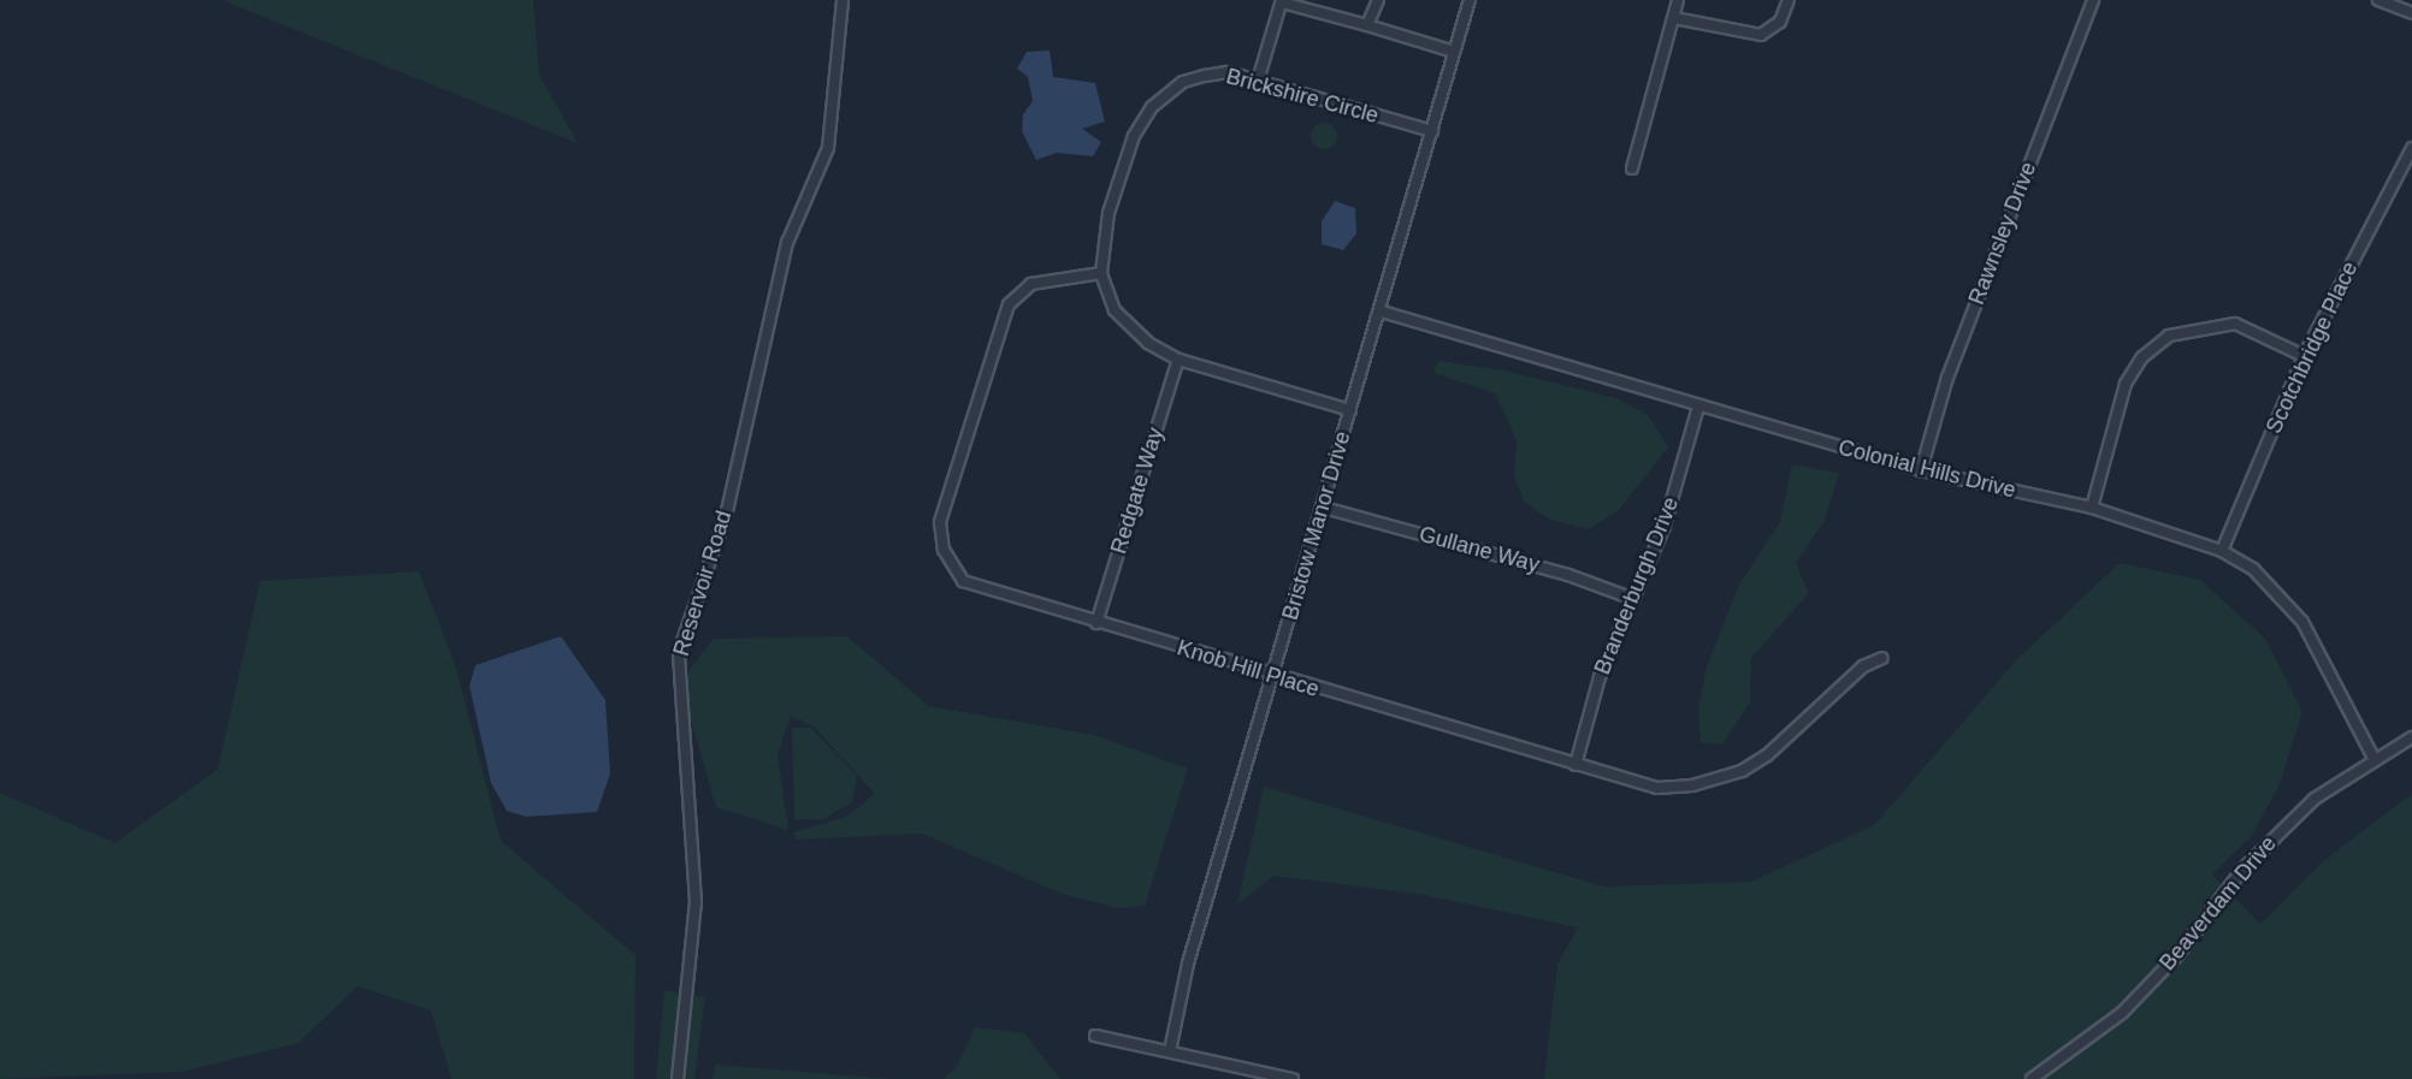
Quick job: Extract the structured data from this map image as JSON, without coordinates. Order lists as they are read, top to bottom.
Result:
{
  "streets": {
    "street": [
      "Brickshire Circle",
      "Rawnsley Drive",
      "Scotchbridge Place",
      "Colonial Hills Drive",
      "Redgate Way",
      "Bristow Manor Drive",
      "Gullane Way",
      "Reservoir Road",
      "Branderburgh Drive",
      "Knob Hill Place",
      "Beaverdam Drive"
    ]
  },
  "crossings": [
    ["Brickshire Circle", "Redgate Way"],
    ["Brickshire Circle", "Bristow Manor Drive"],
    ["Brickshire Circle", "Knob Hill Place"],
    ["Rawnsley Drive", "Colonial Hills Drive"],
    ["Scotchbridge Place", "Colonial Hills Drive"],
    ["Colonial Hills Drive", "Bristow Manor Drive"],
    ["Colonial Hills Drive", "Branderburgh Drive"],
    ["Colonial Hills Drive", "Beaverdam Drive"],
    ["Redgate Way", "Knob Hill Place"],
    ["Bristow Manor Drive", "Gullane Way"],
    ["Bristow Manor Drive", "Knob Hill Place"],
    ["Gullane Way", "Branderburgh Drive"],
    ["Branderburgh Drive", "Knob Hill Place"]
  ]
}
